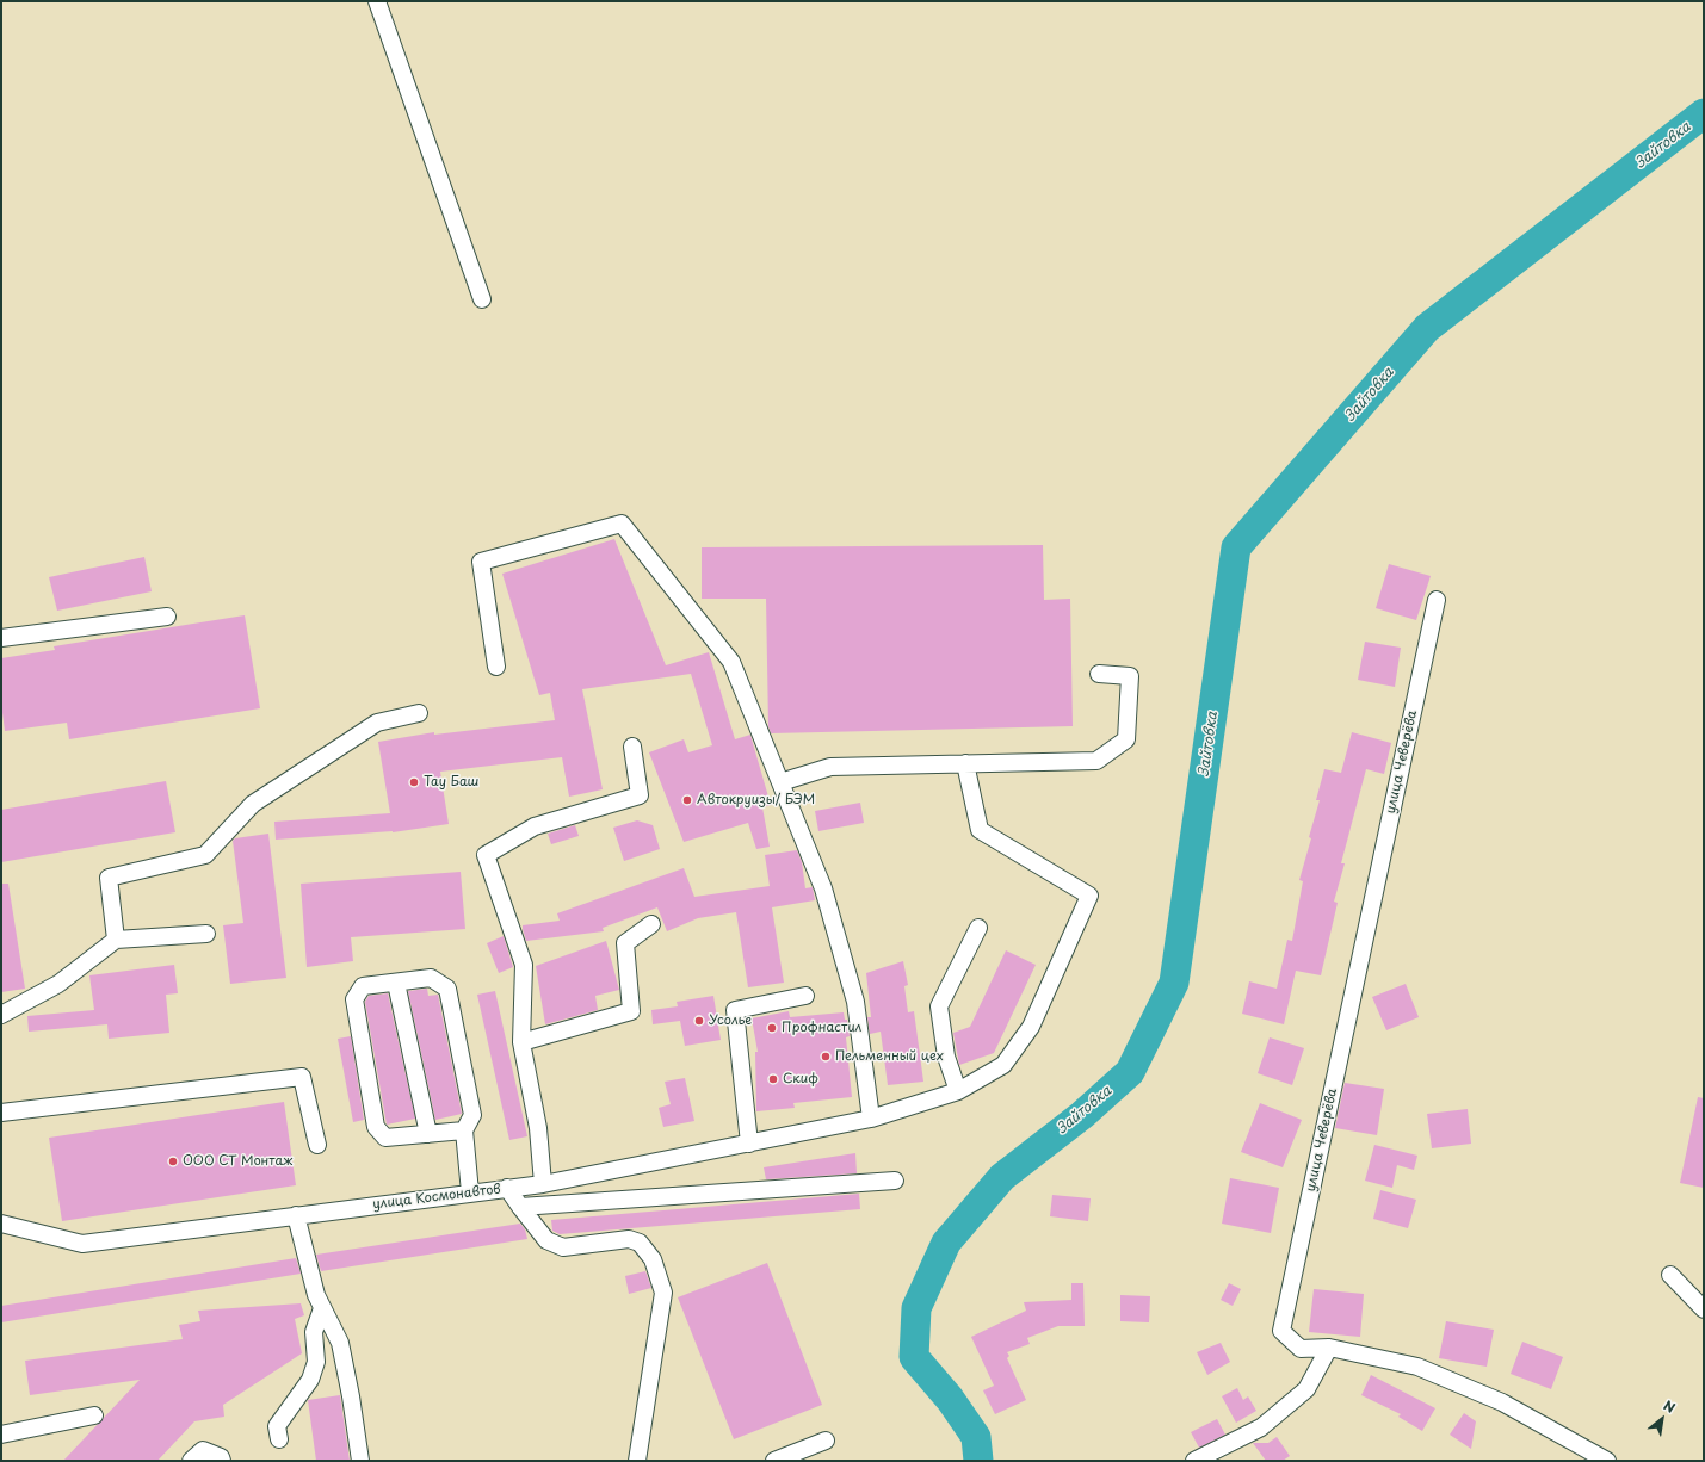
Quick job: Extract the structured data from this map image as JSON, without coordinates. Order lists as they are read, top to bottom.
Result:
{
  "streets": {
    "street": ["улица Чеверёва", "улица Космонавтов"]
  },
  "water": ["Зайтовка"],
  "places": [
    "Тау Баш",
    "Автокруизы/ БЭМ",
    "Усолье",
    "Профнастил",
    "Пельменный цех",
    "Скиф",
    "ООО СТ Монтаж"
  ],
  "north": "top right"
}
